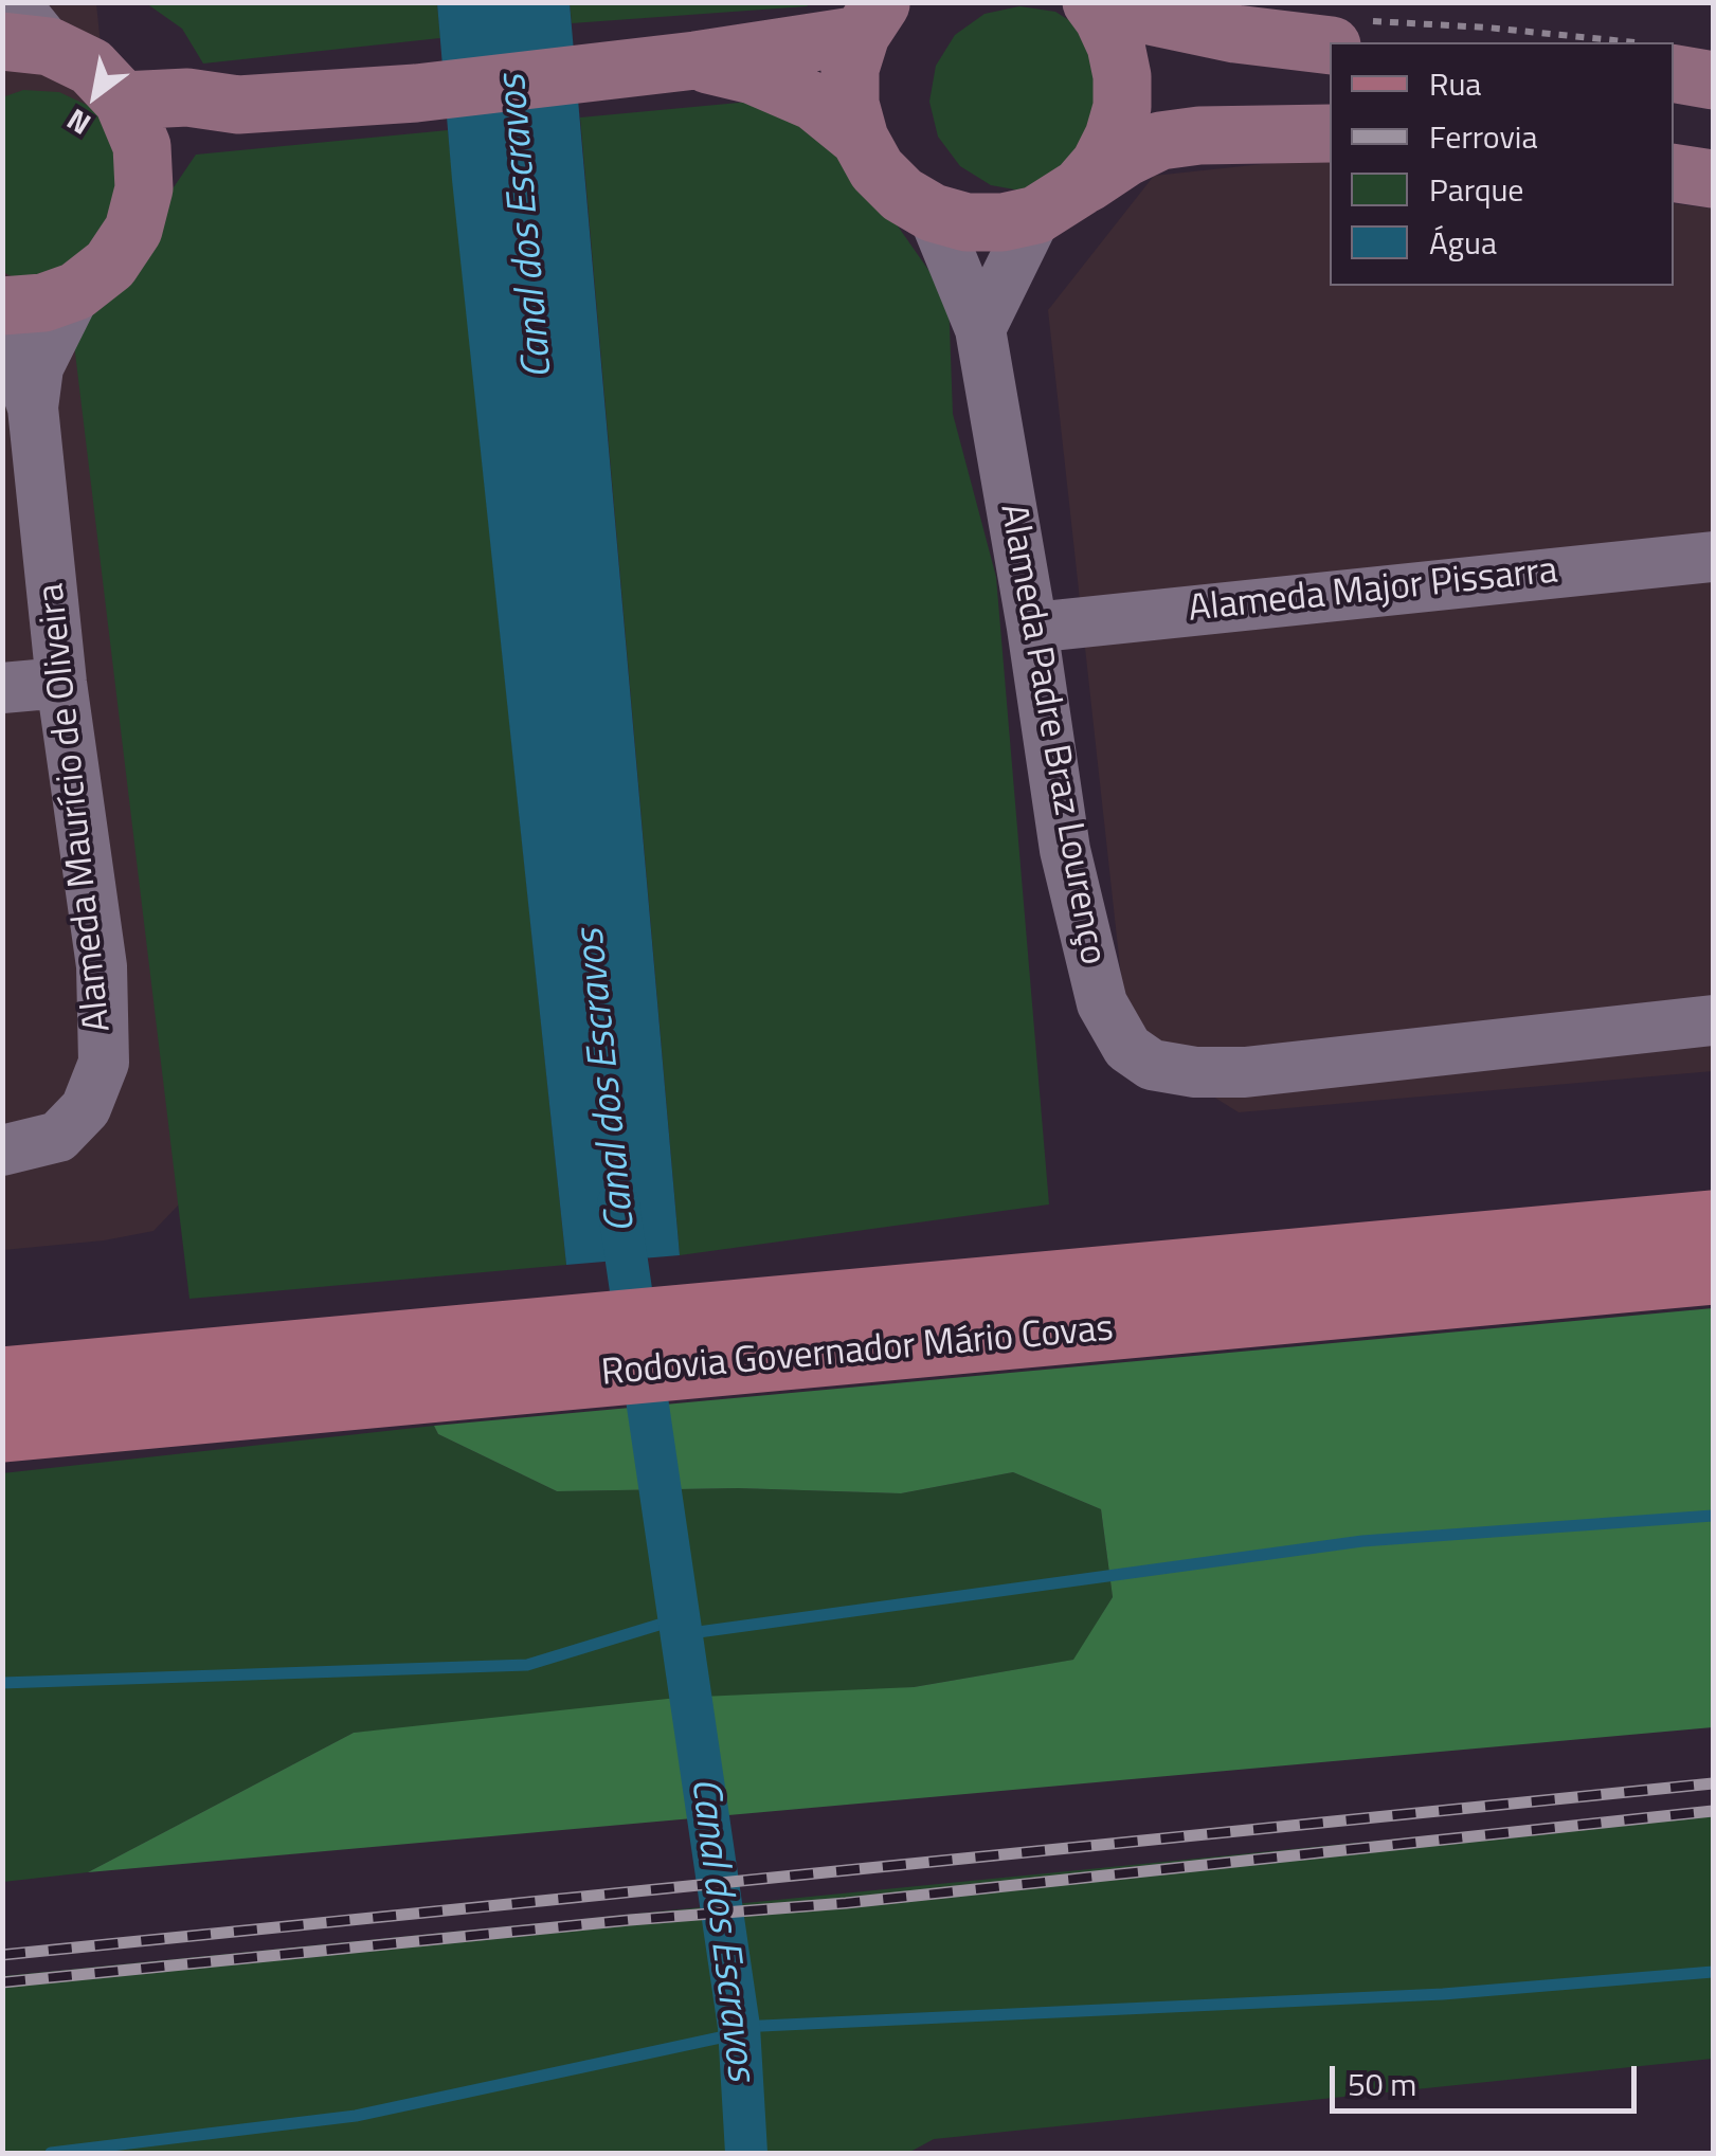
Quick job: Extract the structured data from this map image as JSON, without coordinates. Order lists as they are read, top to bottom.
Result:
{
  "streets": {
    "main road": ["Rodovia Governador Mário Covas"],
    "street": ["Alameda Major Pissarra", "Alameda Padre Braz Lourenço", "Alameda Maurício de Oliveira"]
  },
  "crossings": [
    ["Alameda Major Pissarra", "Alameda Padre Braz Lourenço"]
  ],
  "water": ["Canal dos Escravos"],
  "legend": [
    "Rua",
    "Ferrovia",
    "Parque",
    "Água"
  ],
  "scale_bar": "50 m",
  "north": "bottom left"
}
